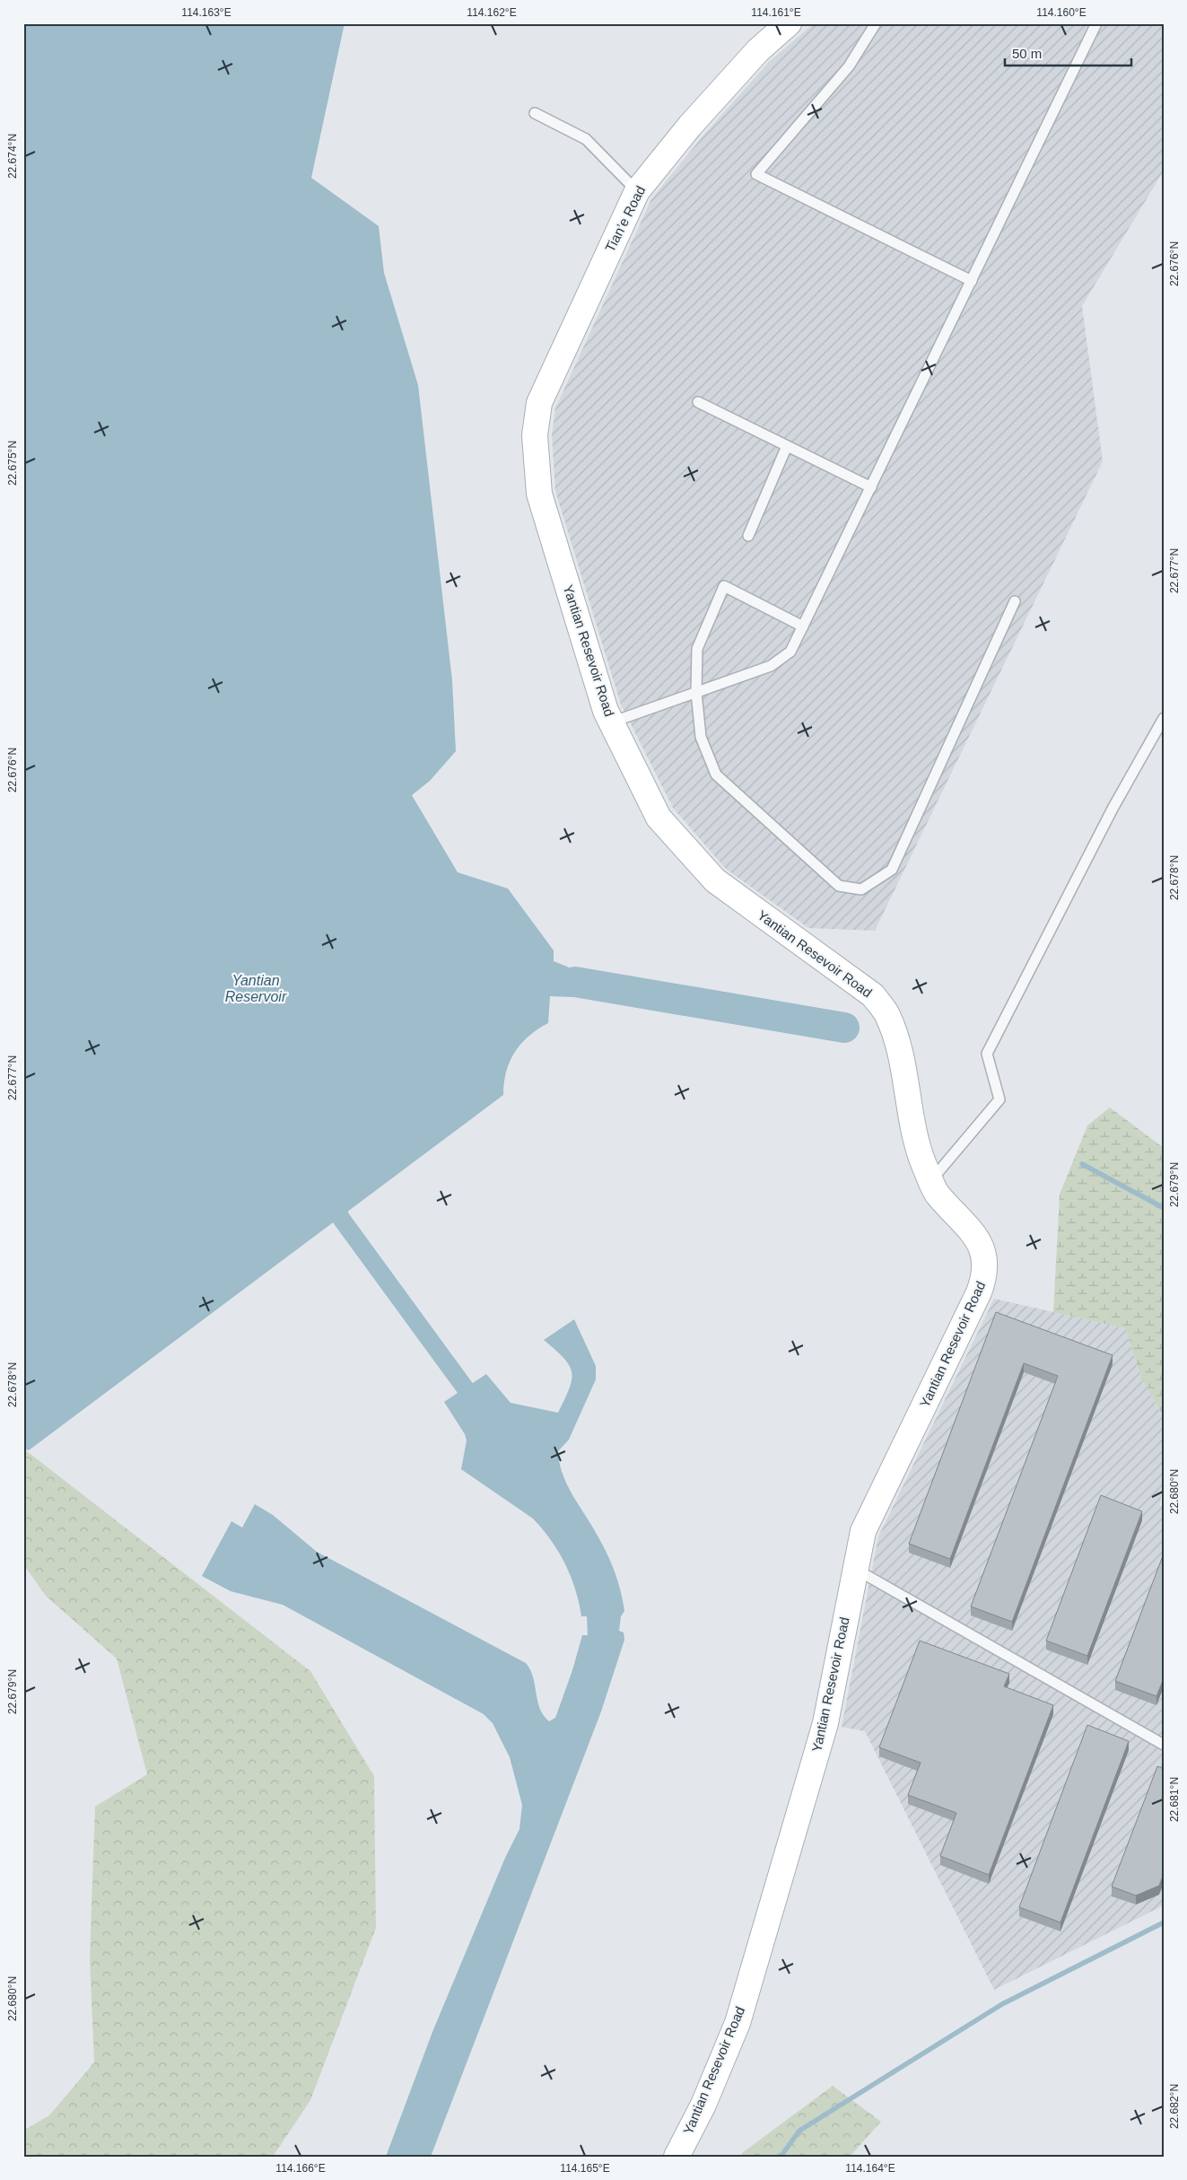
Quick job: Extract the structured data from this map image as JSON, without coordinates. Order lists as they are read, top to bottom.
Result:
{
  "streets": {
    "main road": ["Tian’e Road", "Yantian Resevoir Road"]
  },
  "crossings": [
    ["Tian’e Road", "Yantian Resevoir Road"]
  ],
  "water": ["Yantian Reservoir"],
  "scale_bar": "50 m",
  "coordinates": [
    "114.163°E",
    "114.162°E",
    "114.161°E",
    "114.160°E",
    "22.674°N",
    "22.676°N",
    "22.675°N",
    "22.677°N",
    "22.678°N",
    "22.679°N",
    "22.680°N",
    "22.681°N",
    "22.682°N",
    "114.166°E",
    "114.165°E",
    "114.164°E"
  ]
}
